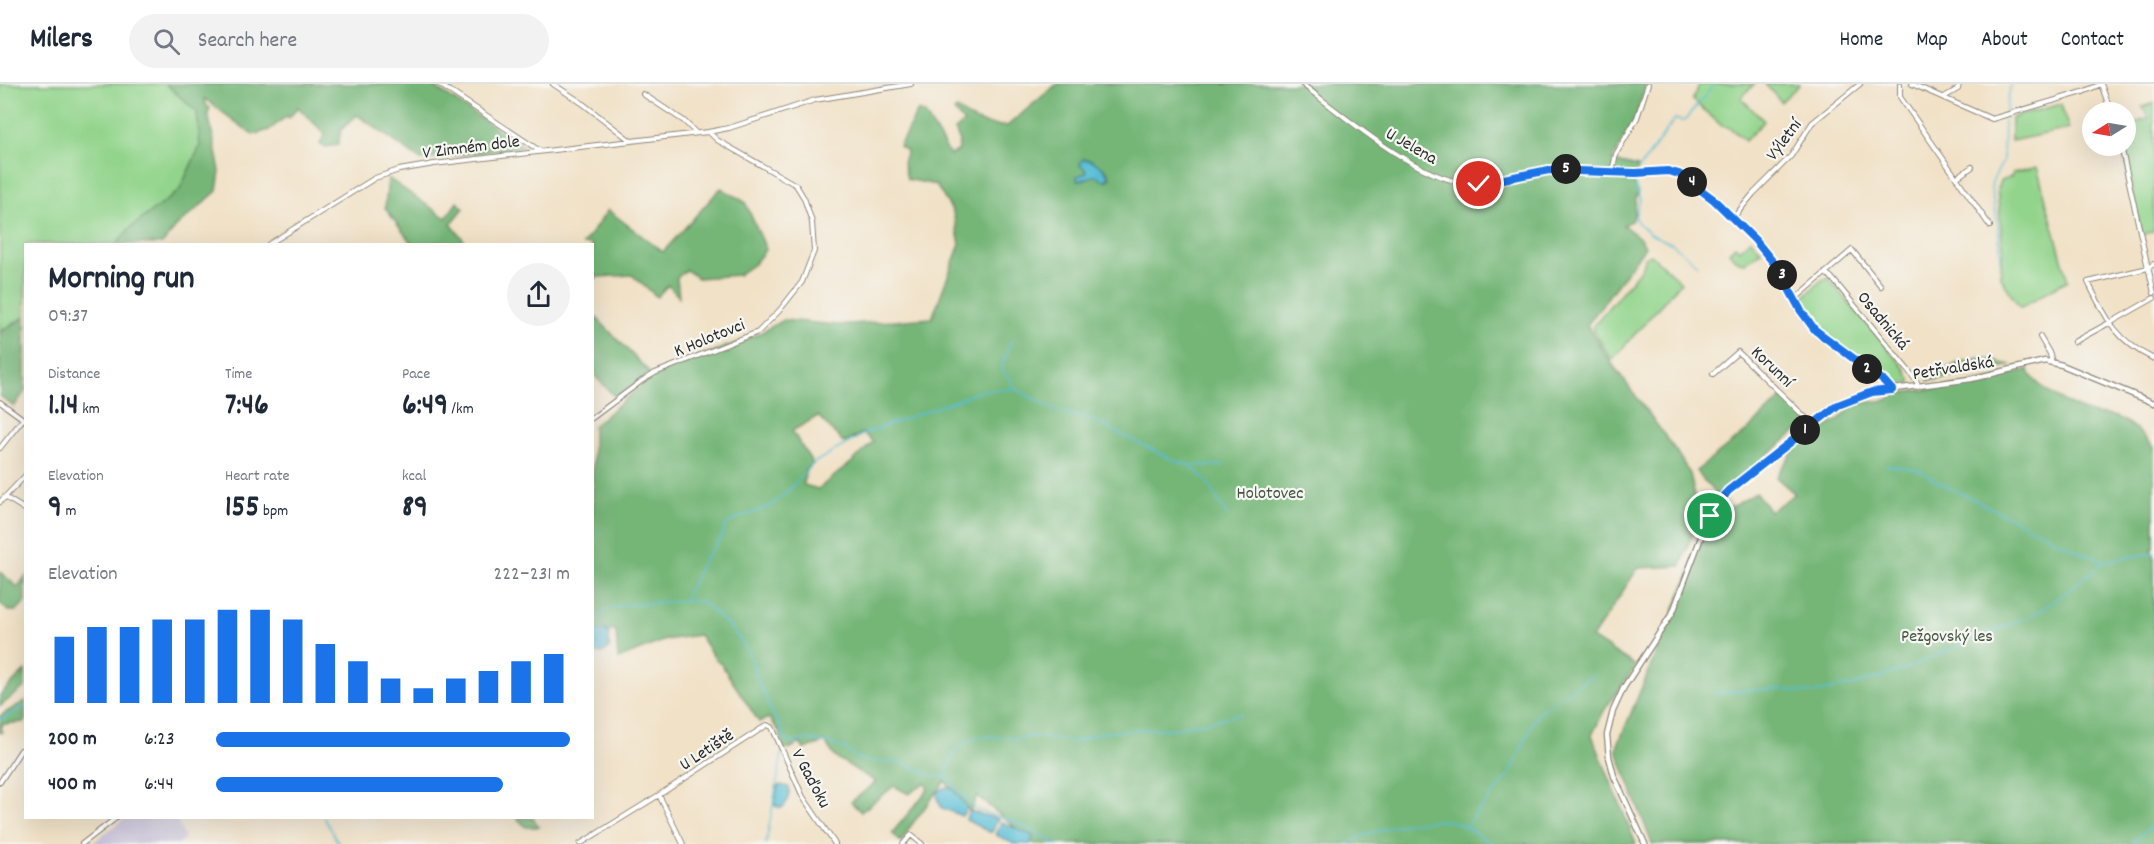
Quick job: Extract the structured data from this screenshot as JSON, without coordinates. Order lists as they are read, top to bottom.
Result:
{
  "streets": {
    "street": [
      "Výletní",
      "U Jelena",
      "V Zimném dole",
      "Osadnická",
      "K Holotovci",
      "Korunní",
      "Petřvaldská",
      "U Letiště",
      "V Gaďoku"
    ]
  },
  "crossings": [
    ["Výletní", "U Jelena"],
    ["U Jelena", "Osadnická"],
    ["U Jelena", "Petřvaldská"],
    ["V Zimném dole", "K Holotovci"],
    ["Osadnická", "Petřvaldská"],
    ["Korunní", "Petřvaldská"],
    ["U Letiště", "V Gaďoku"]
  ],
  "parks": ["Holotovec", "Pežgovský les"],
  "north": "left",
  "page": {
    "header": "Milers",
    "search": "Search here",
    "nav": [
      "Home",
      "Map",
      "About",
      "Contact"
    ],
    "pins": [
      "5",
      "4",
      "3",
      "2",
      "1"
    ],
    "heading": ["Morning run", "09:37"],
    "stats": [
      ["Distance", "1.14 km"],
      ["Time", "7:46"],
      ["Pace", "6:49 /km"],
      ["Elevation", "9 m"],
      ["Heart rate", "155 bpm"],
      ["kcal", "89"]
    ],
    "chart": ["Elevation", "222–231 m"],
    "list": [
      {
        "name": "200 m",
        "note": "6:23"
      },
      {
        "name": "400 m",
        "note": "6:44"
      }
    ]
  }
}
